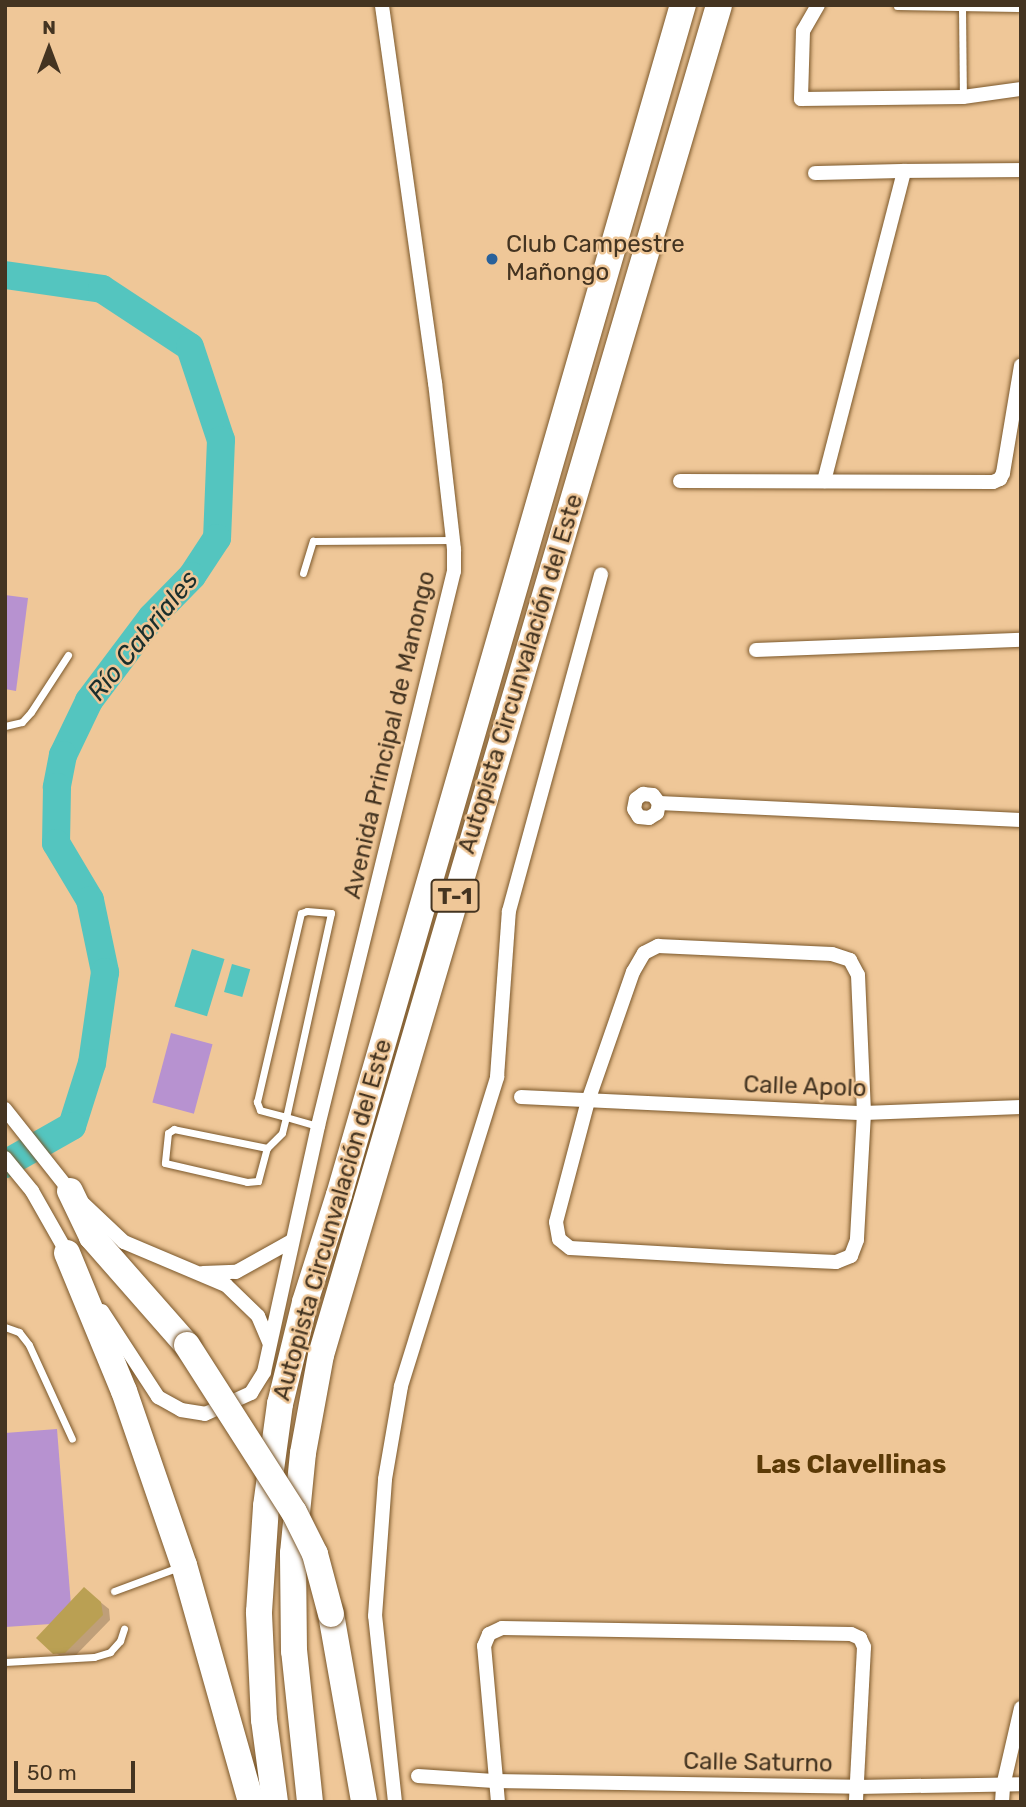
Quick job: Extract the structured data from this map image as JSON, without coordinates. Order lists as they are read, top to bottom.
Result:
{
  "streets": {
    "highway": ["Autopista Circunvalación del Este", "T-1"],
    "street": ["Avenida Principal de Manongo", "Calle Apolo", "Calle Saturno"]
  },
  "districts": ["Las Clavellinas"],
  "water": ["Río Cabriales"],
  "places": ["Club Campestre Mañongo"],
  "scale_bar": "50 m",
  "north": "top"
}
